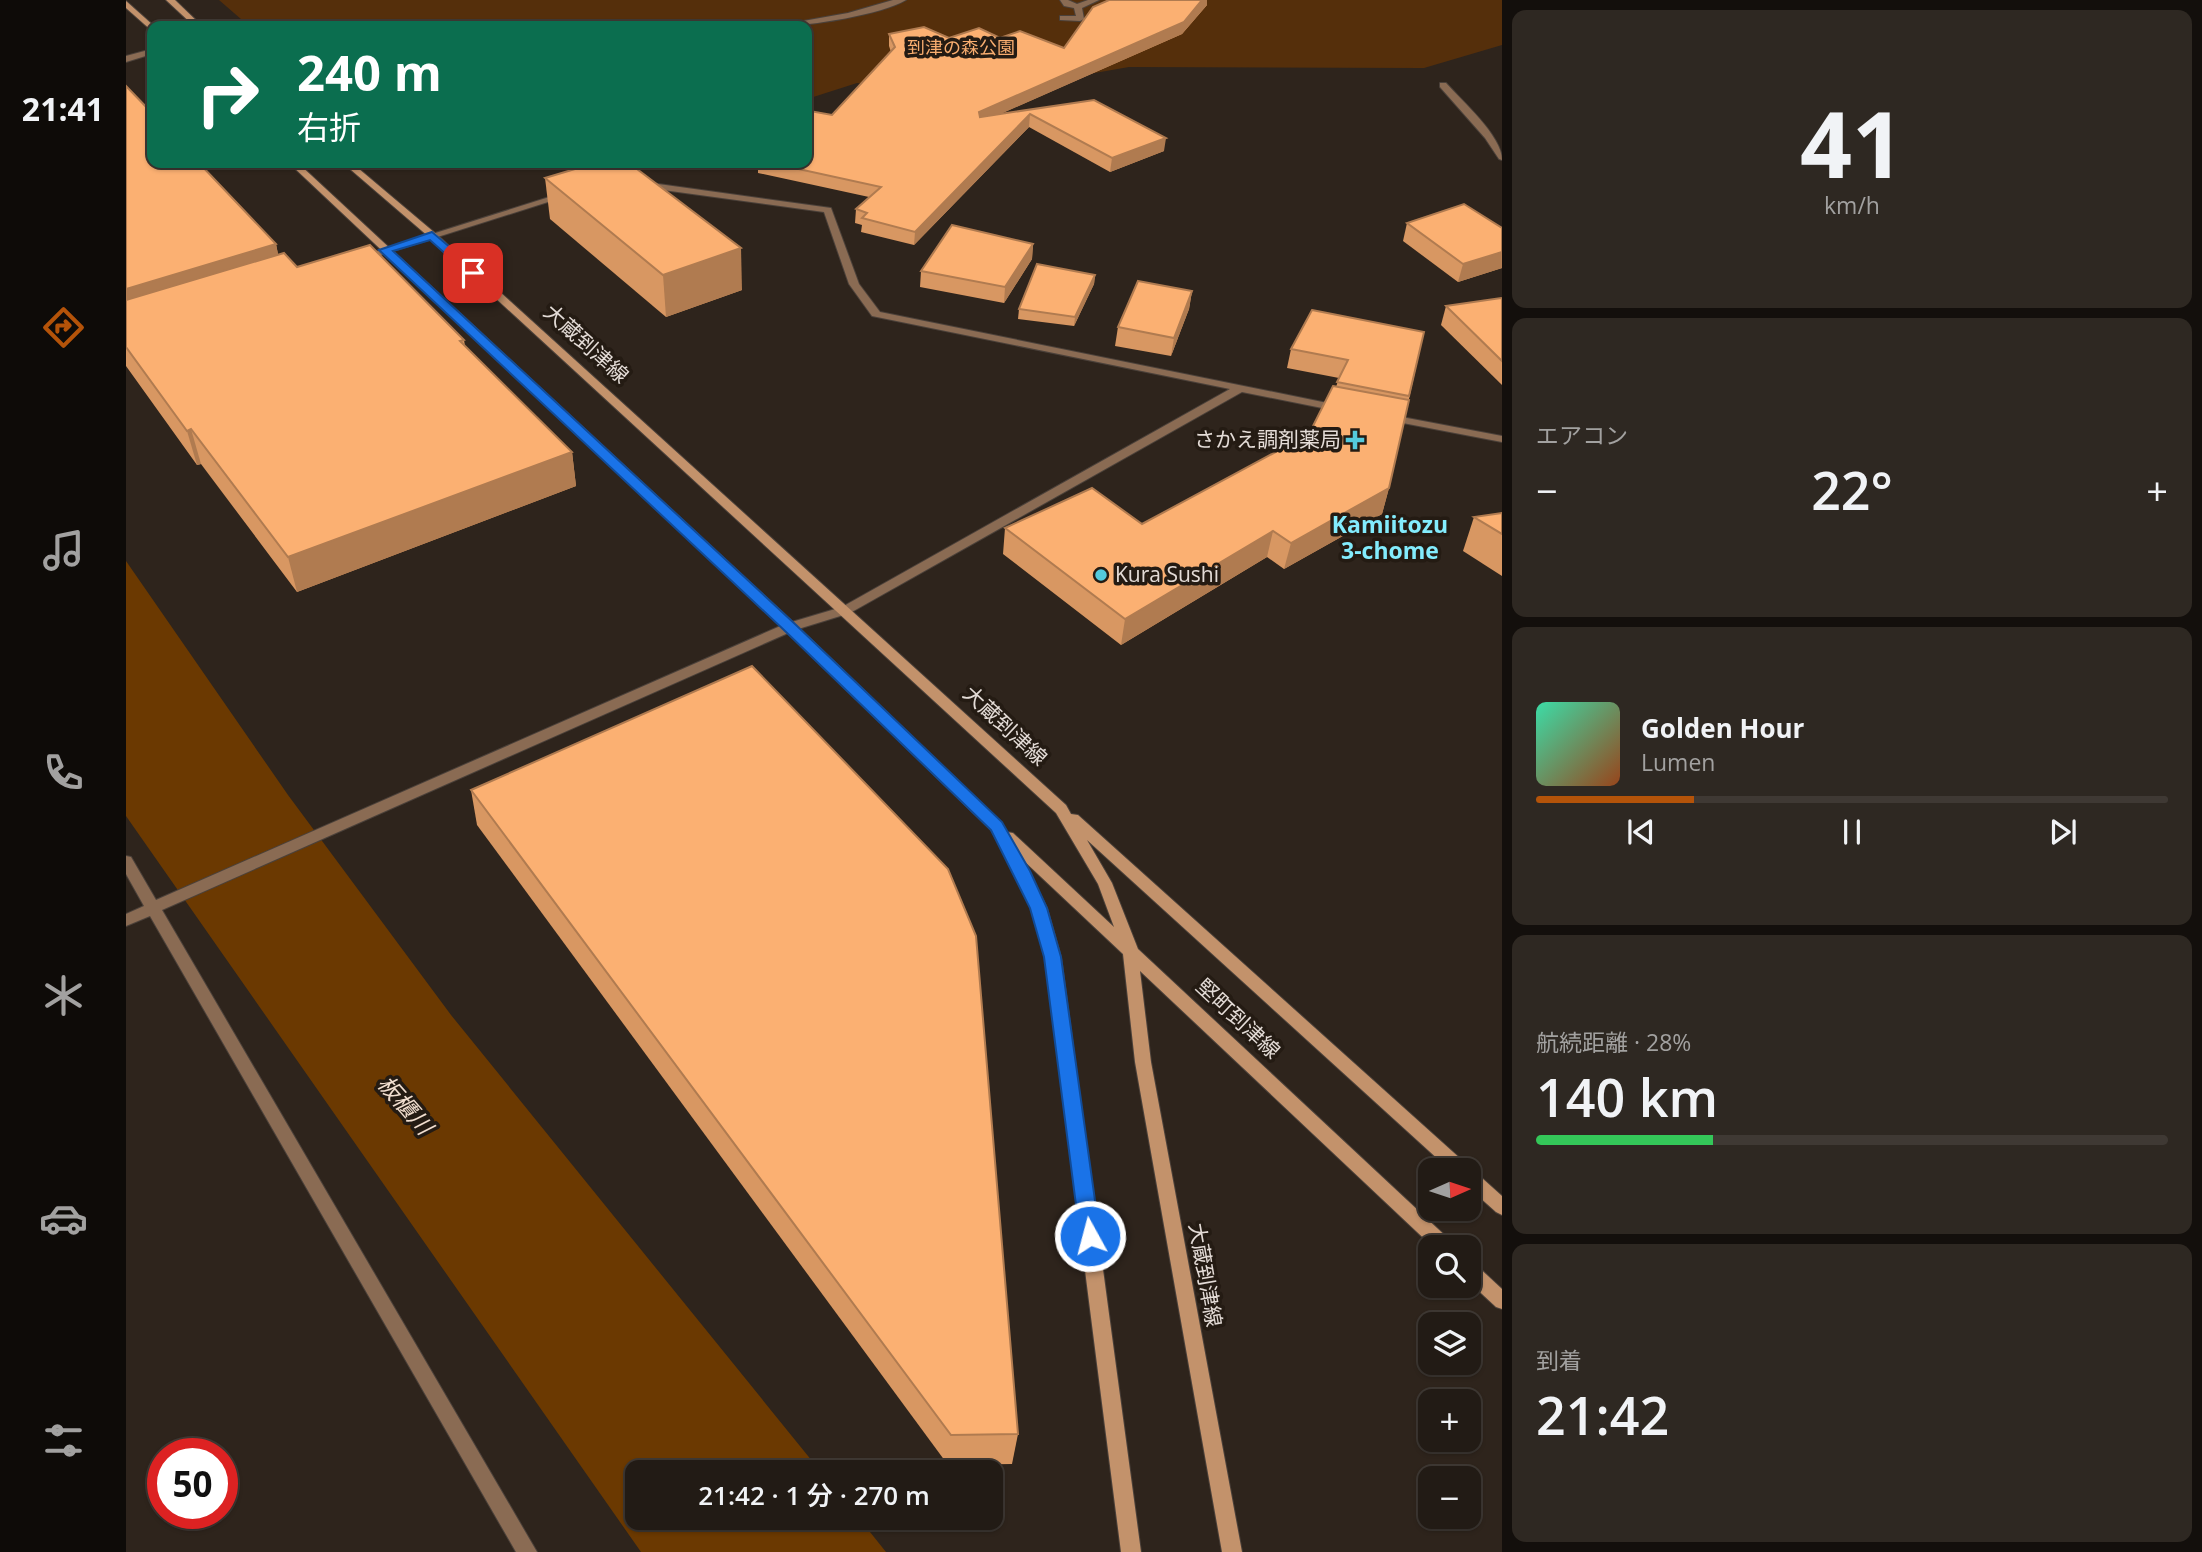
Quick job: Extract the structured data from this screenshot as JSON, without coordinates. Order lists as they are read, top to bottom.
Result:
{
  "streets": {
    "main road": ["大蔵到津線", "堅町到津線"]
  },
  "crossings": [
    ["大蔵到津線", "堅町到津線"]
  ],
  "districts": ["Kamiitozu 3-chome"],
  "water": ["板櫃川"],
  "parks": ["到津の森公園"],
  "places": {
    "health": ["さかえ調剤薬局"],
    "other": ["Kura Sushi"]
  },
  "north": "right",
  "page": {
    "tabs": "21:41",
    "tile": [
      ["41", "km/h"],
      "エアコン",
      ["航続距離 · 28%", "140 km"],
      ["到着", "21:42"]
    ],
    "turn": ["240 m", "右折"],
    "heat": ["−", "22°", "+"],
    "song": ["Golden Hour", "Lumen"],
    "map_buttons": ["+", "−"],
    "limit": "50",
    "trip": "21:42 · 1 分 · 270 m"
  }
}
